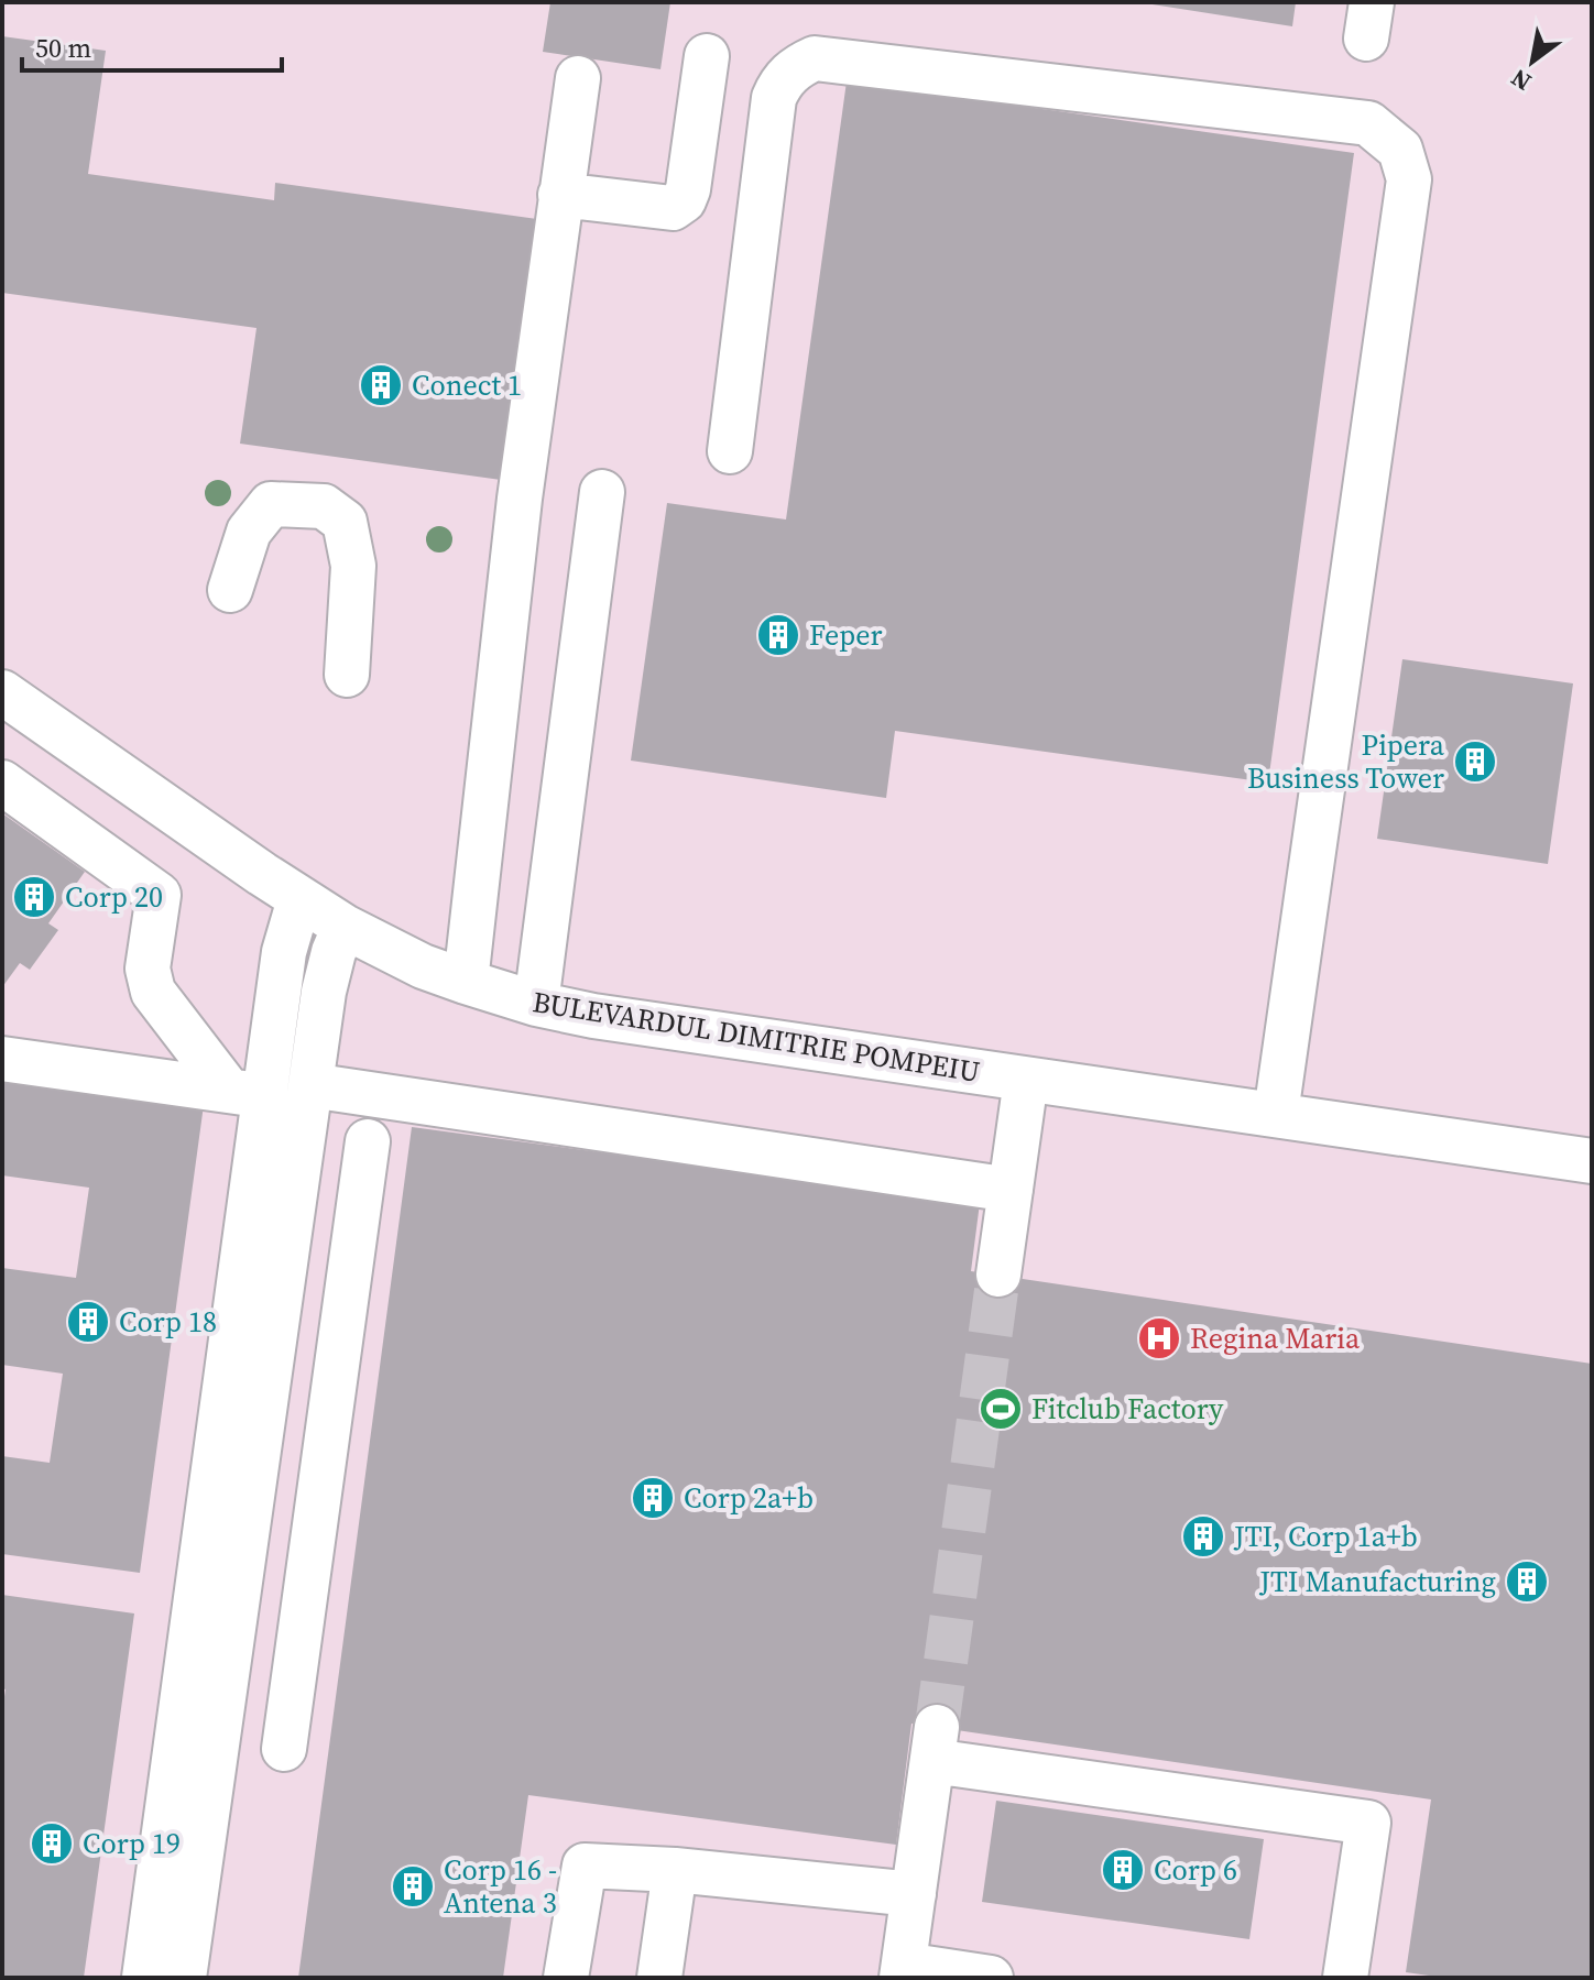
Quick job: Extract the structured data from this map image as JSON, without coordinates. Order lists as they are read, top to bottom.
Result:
{
  "streets": {
    "street": ["BULEVARDUL DIMITRIE POMPEIU"]
  },
  "places": {
    "building": [
      "Conect 1",
      "Feper",
      "Pipera Business Tower",
      "Corp 20",
      "Corp 18",
      "Corp 2a+b",
      "JTI, Corp 1a+b",
      "JTI Manufacturing",
      "Corp 19",
      "Corp 6",
      "Corp 16 - Antena 3"
    ],
    "hospital": ["Regina Maria"],
    "sports": ["Fitclub Factory"]
  },
  "scale_bar": "50 m",
  "north": "bottom left"
}
